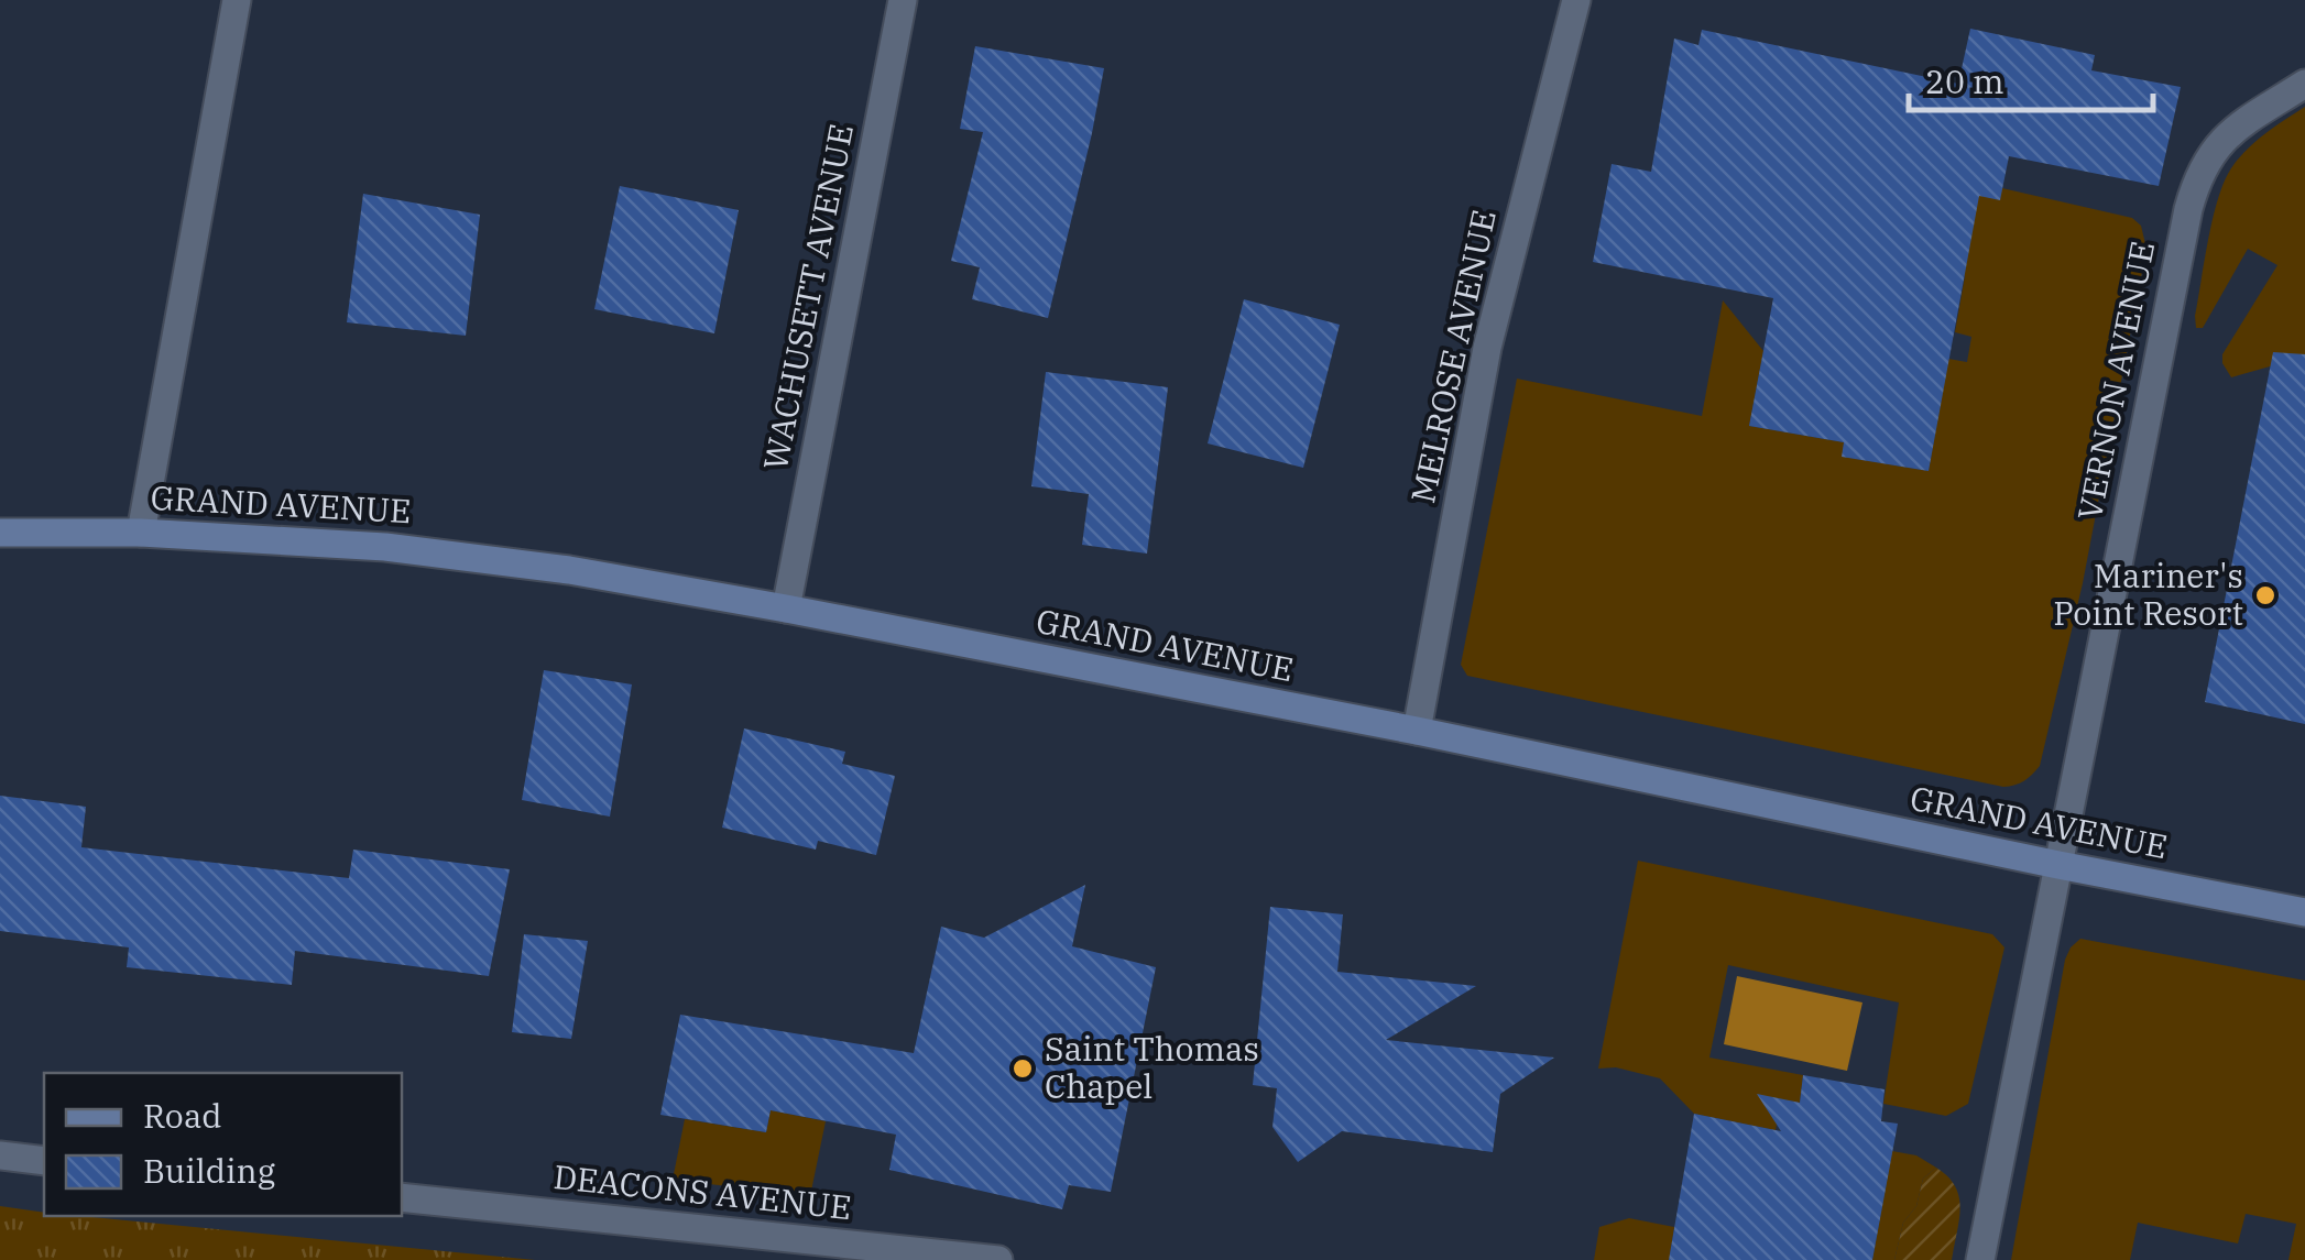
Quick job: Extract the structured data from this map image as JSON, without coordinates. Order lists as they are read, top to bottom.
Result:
{
  "streets": {
    "main road": ["GRAND AVENUE"],
    "street": [
      "WACHUSETT AVENUE",
      "MELROSE AVENUE",
      "VERNON AVENUE",
      "DEACONS AVENUE"
    ]
  },
  "crossings": [
    ["WACHUSETT AVENUE", "GRAND AVENUE"],
    ["MELROSE AVENUE", "GRAND AVENUE"],
    ["VERNON AVENUE", "GRAND AVENUE"]
  ],
  "places": ["Mariner's Point Resort", "Saint Thomas Chapel"],
  "legend": ["Road", "Building"],
  "scale_bar": "20 m"
}
